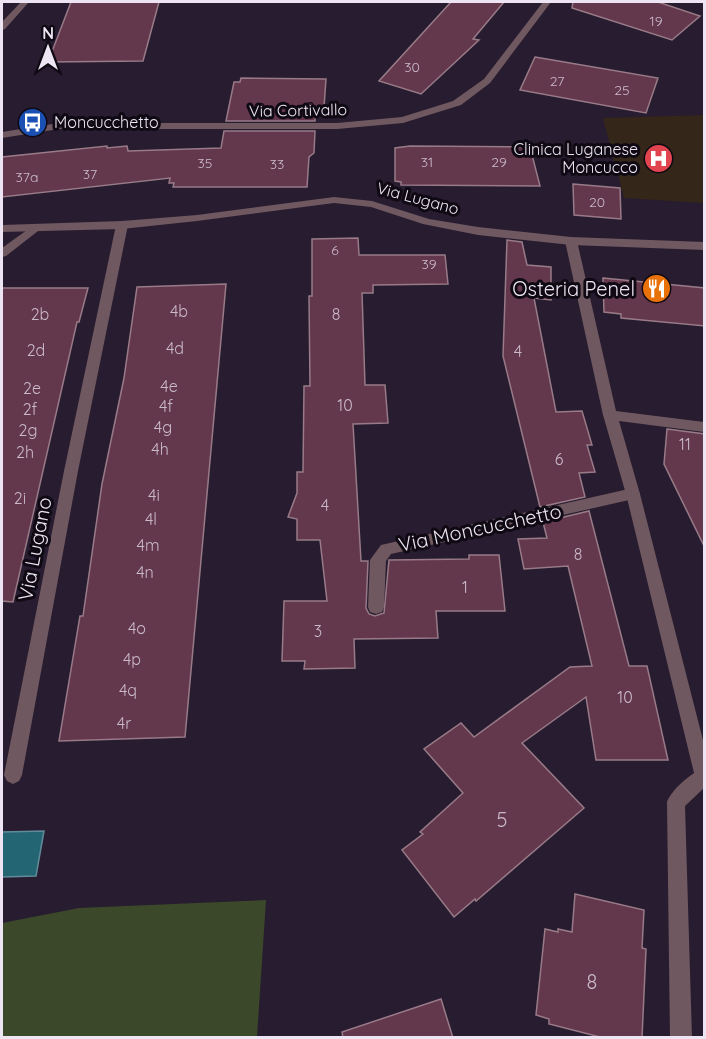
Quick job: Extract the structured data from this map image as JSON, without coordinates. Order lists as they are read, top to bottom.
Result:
{
  "streets": {
    "street": ["Via Cortivallo", "Via Lugano", "Via Moncucchetto"]
  },
  "places": {
    "bus stop": ["Moncucchetto"],
    "hospital": ["Clinica Luganese Moncucco"],
    "restaurant": ["Osteria Penel"]
  },
  "house_numbers": [
    "19",
    "30",
    "27",
    "25",
    "31",
    "29",
    "35",
    "33",
    "37",
    "37a",
    "20",
    "6",
    "39",
    "4b",
    "2b",
    "8",
    "4d",
    "2d",
    "4",
    "4e",
    "2e",
    "10",
    "4f",
    "2f",
    "4g",
    "2g",
    "11",
    "4h",
    "2h",
    "6",
    "4i",
    "2i",
    "4",
    "4l",
    "4m",
    "8",
    "4n",
    "1",
    "4o",
    "3",
    "4p",
    "4q",
    "10",
    "4r",
    "5",
    "8"
  ],
  "north": "top"
}
